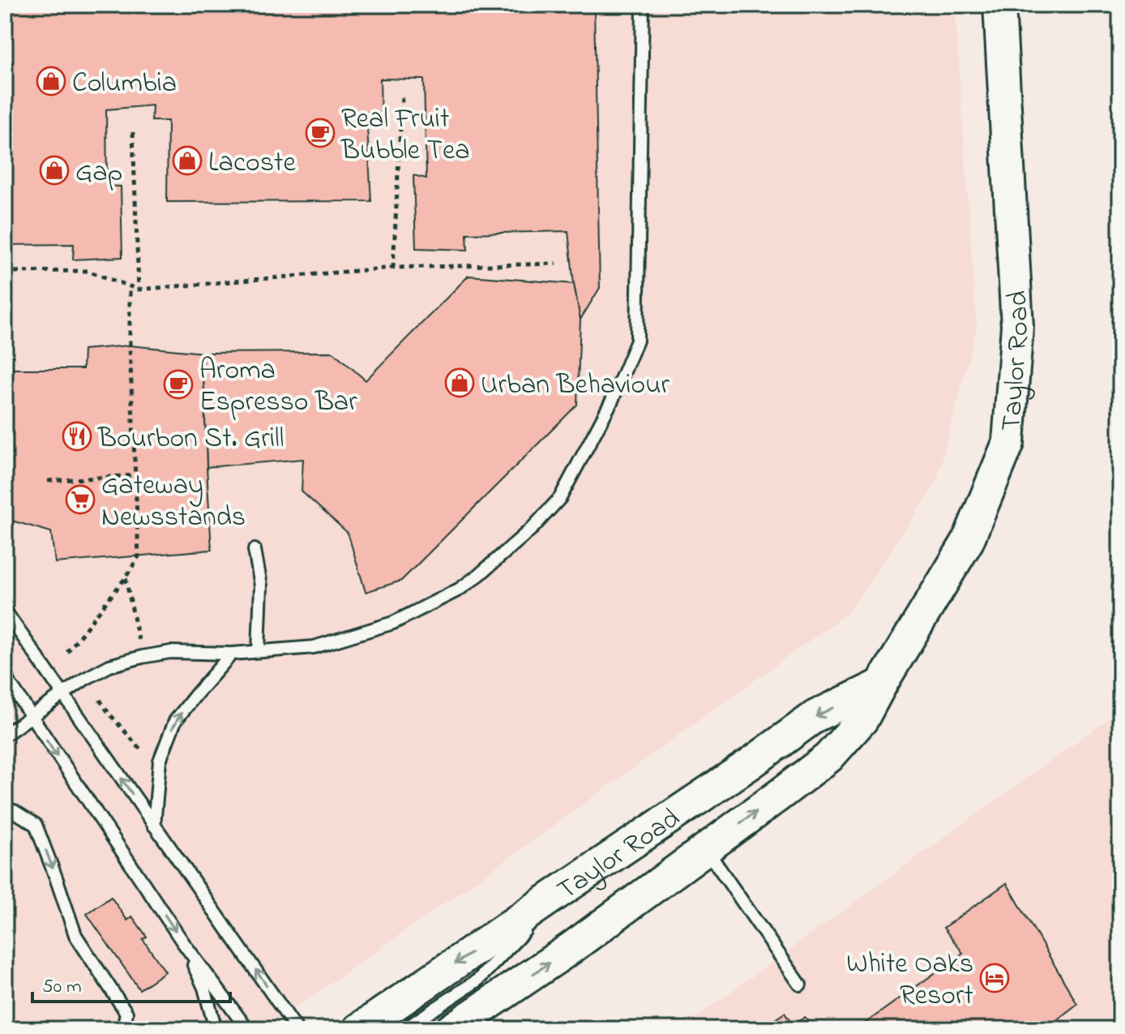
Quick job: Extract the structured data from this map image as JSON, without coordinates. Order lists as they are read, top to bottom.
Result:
{
  "streets": {
    "main road": ["Taylor Road"]
  },
  "places": {
    "shop": [
      "Columbia",
      "Lacoste",
      "Gap",
      "Urban Behaviour"
    ],
    "cafe": ["Real Fruit Bubble Tea", "Aroma Espresso Bar"],
    "restaurant": ["Bourbon St. Grill"],
    "supermarket": ["Gateway Newsstands"],
    "hotel": ["White Oaks Resort"]
  },
  "scale_bar": "50 m"
}
